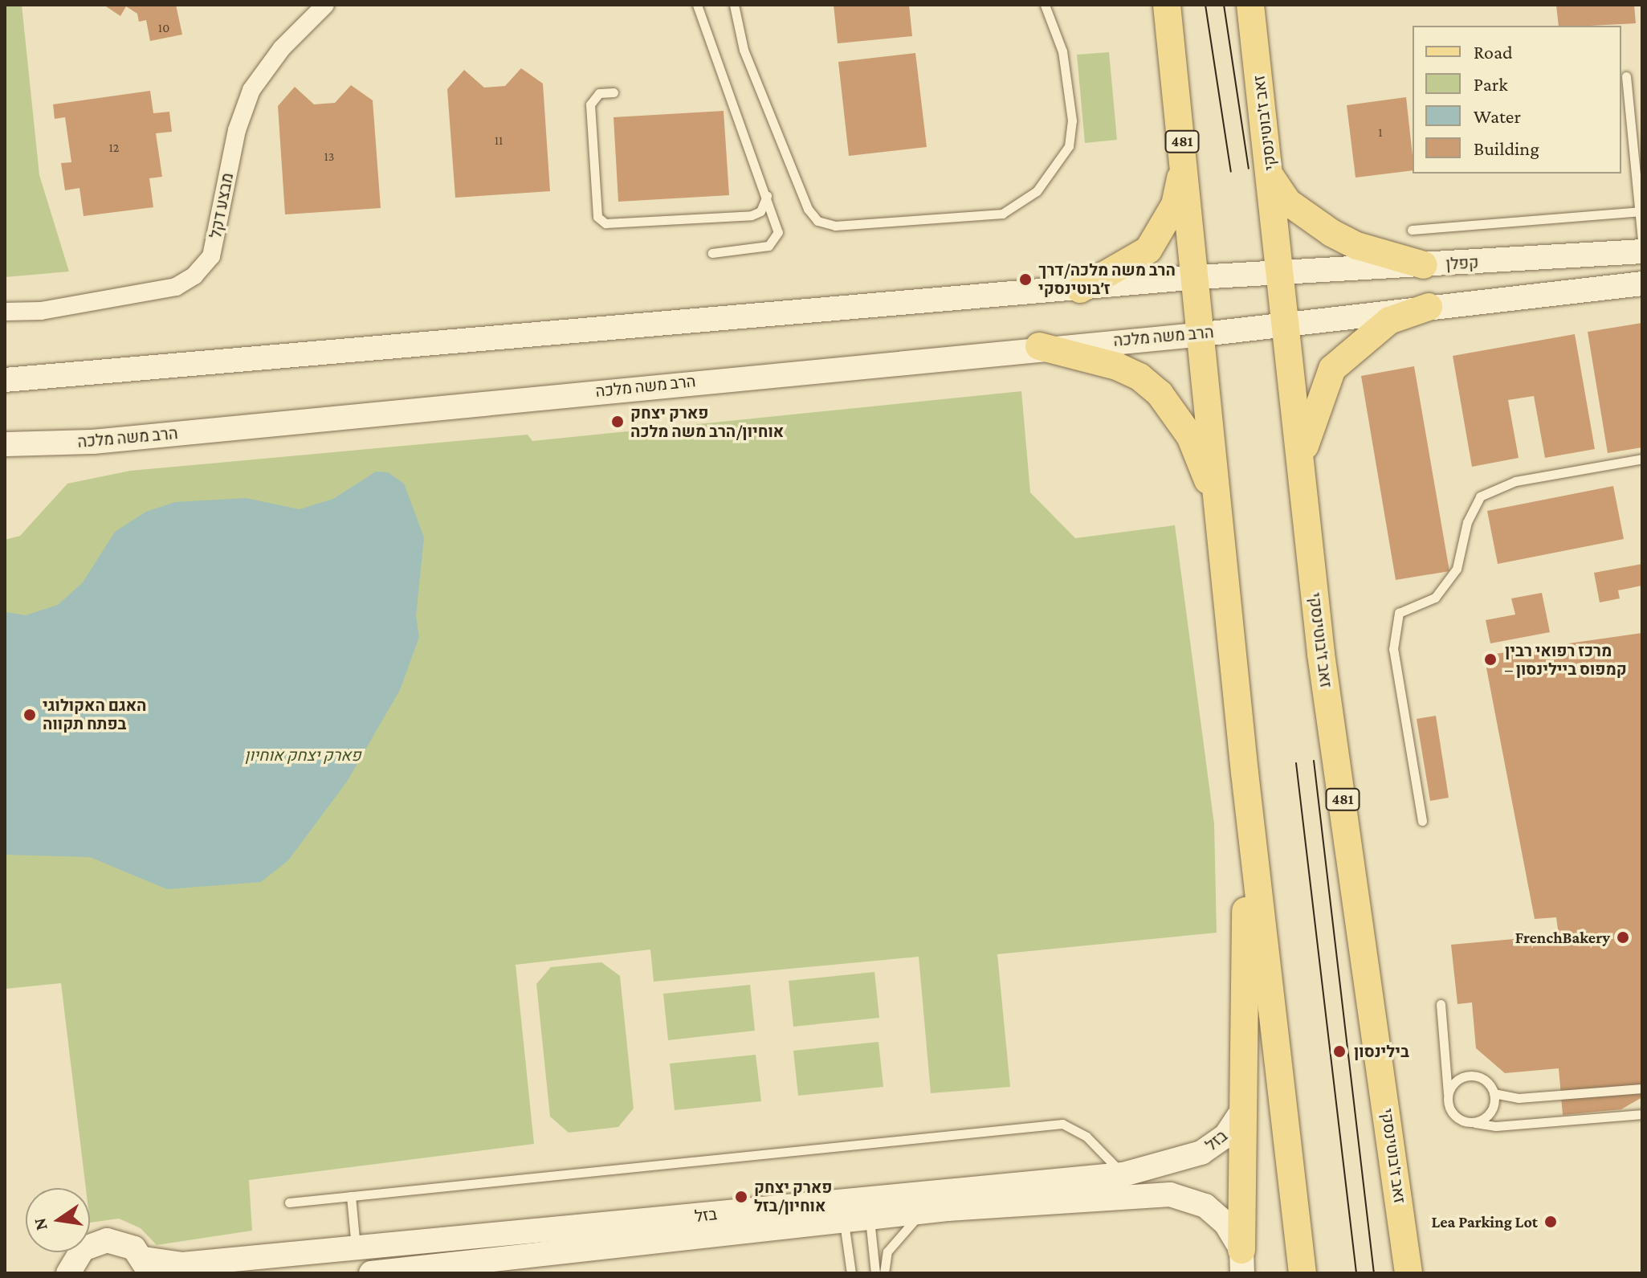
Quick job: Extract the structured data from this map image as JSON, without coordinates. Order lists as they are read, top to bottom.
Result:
{
  "streets": {
    "main road": ["זאב ז'בוטינסקי", "481"],
    "street": [
      "מבצע דקל",
      "קפלן",
      "הרב משה מלכה",
      "בזל"
    ]
  },
  "crossings": [
    ["זאב ז'בוטינסקי", "קפלן"],
    ["זאב ז'בוטינסקי", "הרב משה מלכה"],
    ["481", "הרב משה מלכה"]
  ],
  "parks": ["פארק יצחק אוחיון"],
  "places": [
    "הרב משה מלכה/דרך ז׳בוטינסקי",
    "פארק יצחק אוחיון/הרב משה מלכה",
    "מרכז רפואי רבין – קמפוס ביילינסון",
    "האגם האקולוגי בפתח תקווה",
    "FrenchBakery",
    "בילינסון",
    "פארק יצחק אוחיון/בזל",
    "Lea Parking Lot"
  ],
  "house_numbers": [
    "10",
    "1",
    "11",
    "12",
    "13"
  ],
  "legend": [
    "Road",
    "Park",
    "Water",
    "Building"
  ],
  "north": "left"
}
